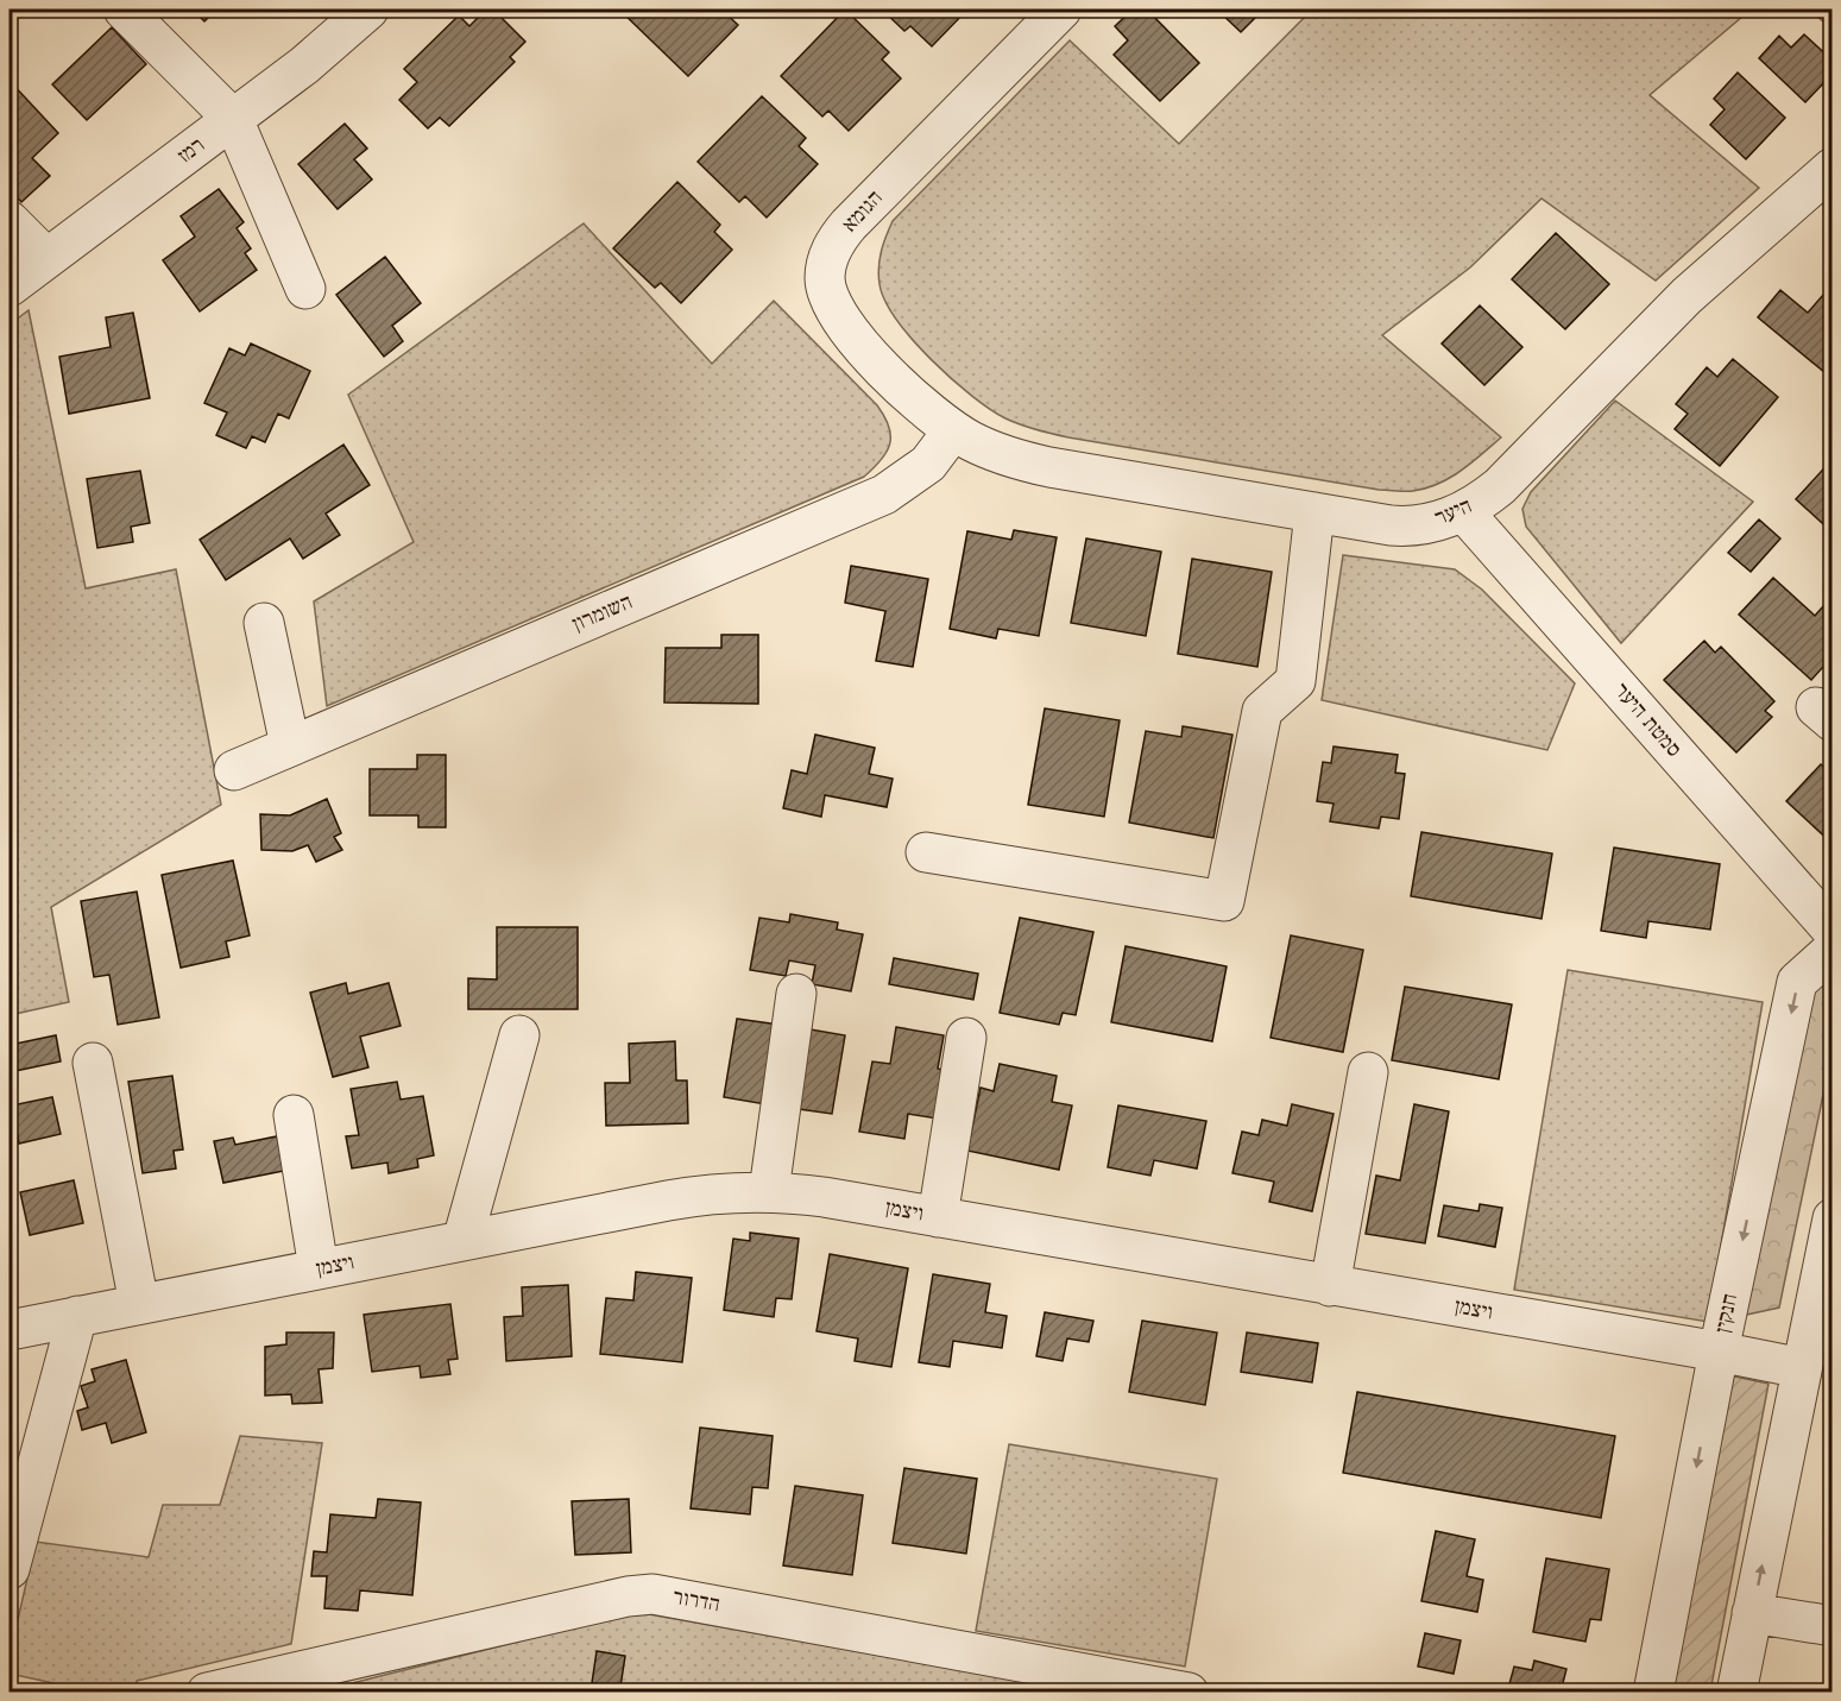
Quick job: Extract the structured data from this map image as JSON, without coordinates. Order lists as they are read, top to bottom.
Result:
{
  "streets": {
    "street": [
      "רמז",
      "הגומא",
      "היער",
      "השומרון",
      "סמטת היער",
      "ויצמן",
      "חנקין",
      "הדרור"
    ]
  },
  "crossings": [
    ["הגומא", "היער"],
    ["הגומא", "השומרון"],
    ["היער", "השומרון"],
    ["היער", "סמטת היער"],
    ["ויצמן", "חנקין"]
  ]
}
